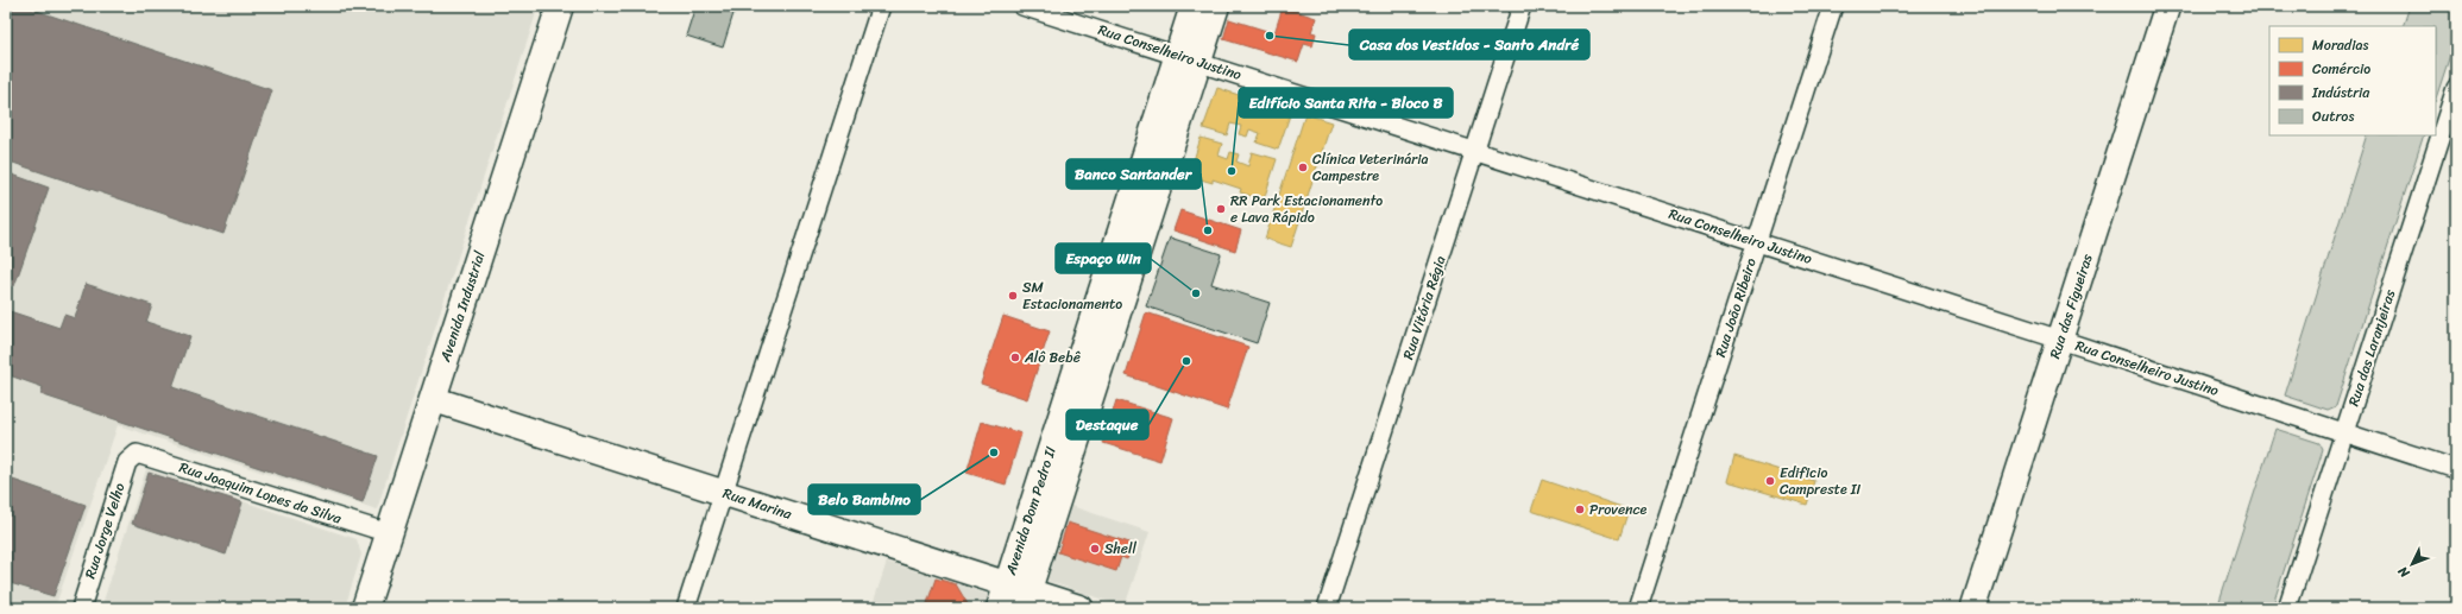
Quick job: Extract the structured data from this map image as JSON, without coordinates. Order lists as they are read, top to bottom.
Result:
{
  "streets": {
    "main road": ["Avenida Industrial", "Avenida Dom Pedro II"],
    "street": [
      "Rua Conselheiro Justino",
      "Rua das Figueiras",
      "Rua Vitória Régia",
      "Rua João Ribeiro",
      "Rua das Laranjeiras",
      "Rua Joaquim Lopes da Silva",
      "Rua Marina",
      "Rua Jorge Velho"
    ]
  },
  "crossings": [
    ["Rua Conselheiro Justino", "Rua das Figueiras"],
    ["Rua Conselheiro Justino", "Rua Vitória Régia"],
    ["Rua Conselheiro Justino", "Rua João Ribeiro"],
    ["Rua Conselheiro Justino", "Rua das Laranjeiras"],
    ["Rua Conselheiro Justino", "Avenida Dom Pedro II"],
    ["Avenida Industrial", "Rua Joaquim Lopes da Silva"],
    ["Avenida Industrial", "Rua Marina"],
    ["Rua Joaquim Lopes da Silva", "Rua Jorge Velho"],
    ["Rua Marina", "Avenida Dom Pedro II"]
  ],
  "places": [
    "Casa dos Vestidos - Santo André",
    "Clínica Veterinária Campestre",
    "Edifício Santa Rita - Bloco B",
    "RR Park Estacionamento e Lava Rápido",
    "Banco Santander",
    "Espaço Win",
    "SM Estacionamento",
    "Alô Bebê",
    "Destaque",
    "Belo Bambino",
    "Edificio Campreste II",
    "Provence",
    "Shell"
  ],
  "legend": [
    "Moradias",
    "Comércio",
    "Indústria",
    "Outros"
  ],
  "north": "bottom left"
}
